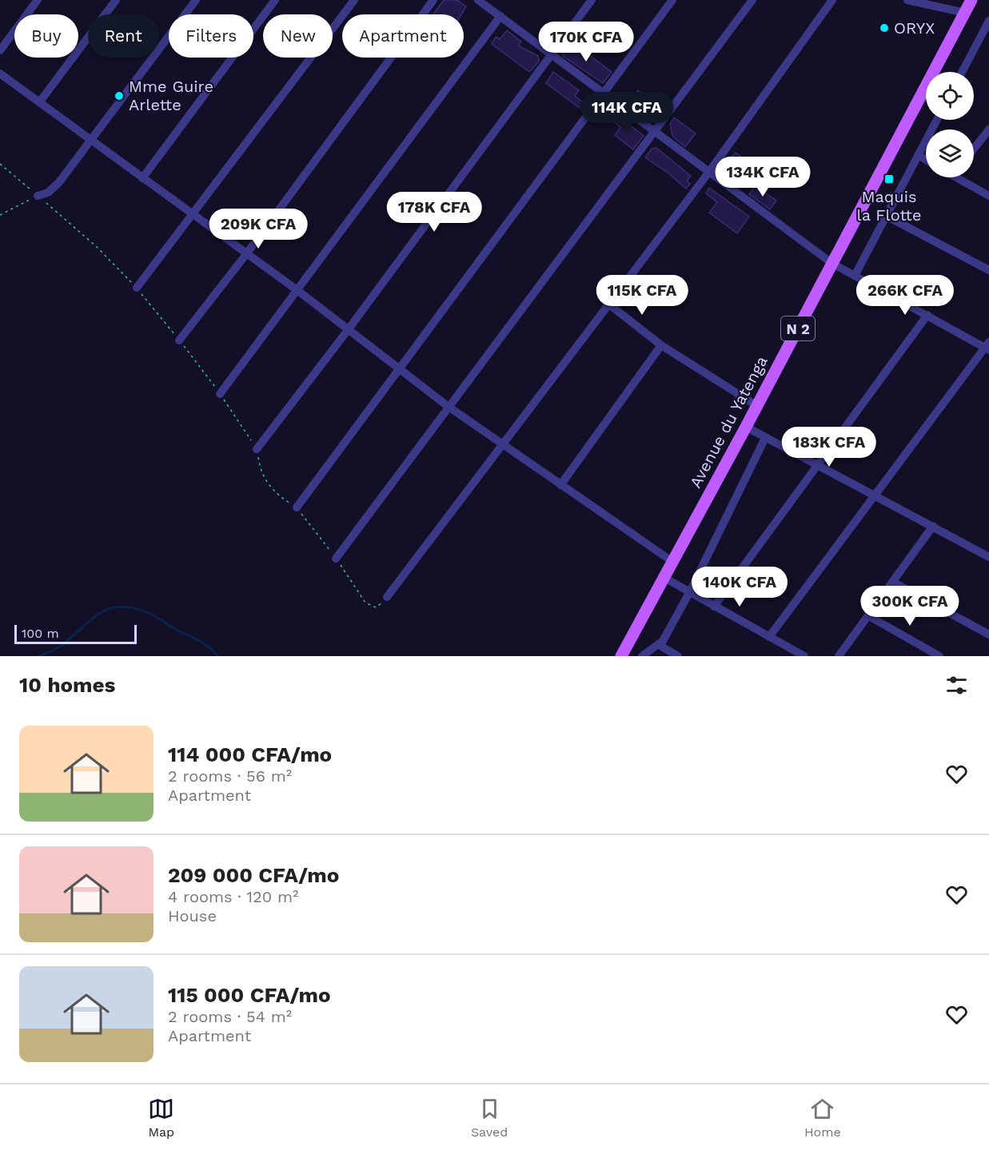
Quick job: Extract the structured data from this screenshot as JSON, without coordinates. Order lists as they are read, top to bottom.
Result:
{
  "streets": {
    "main road": ["N 2", "Avenue du Yatenga"]
  },
  "places": {
    "other": ["ORYX", "Mme Guire Arlette"],
    "transit": ["Maquis la Flotte"]
  },
  "scale_bar": "100 m",
  "page": {
    "chip": [
      "Buy",
      "Rent",
      "Filters",
      "New",
      "Apartment"
    ],
    "price": [
      "170K CFA",
      "114K CFA",
      "134K CFA",
      "178K CFA",
      "209K CFA",
      "115K CFA",
      "266K CFA",
      "183K CFA",
      "140K CFA",
      "300K CFA"
    ],
    "scale": "100 m",
    "heading": "10 homes",
    "list": [
      {
        "name": "114 000 CFA/mo",
        "note": "2 rooms · 56 m² · Apartment"
      },
      {
        "name": "209 000 CFA/mo",
        "note": "4 rooms · 120 m² · House"
      },
      {
        "name": "115 000 CFA/mo",
        "note": "2 rooms · 54 m² · Apartment"
      }
    ],
    "tabs": ["Map", "Saved", "Home"]
  }
}
